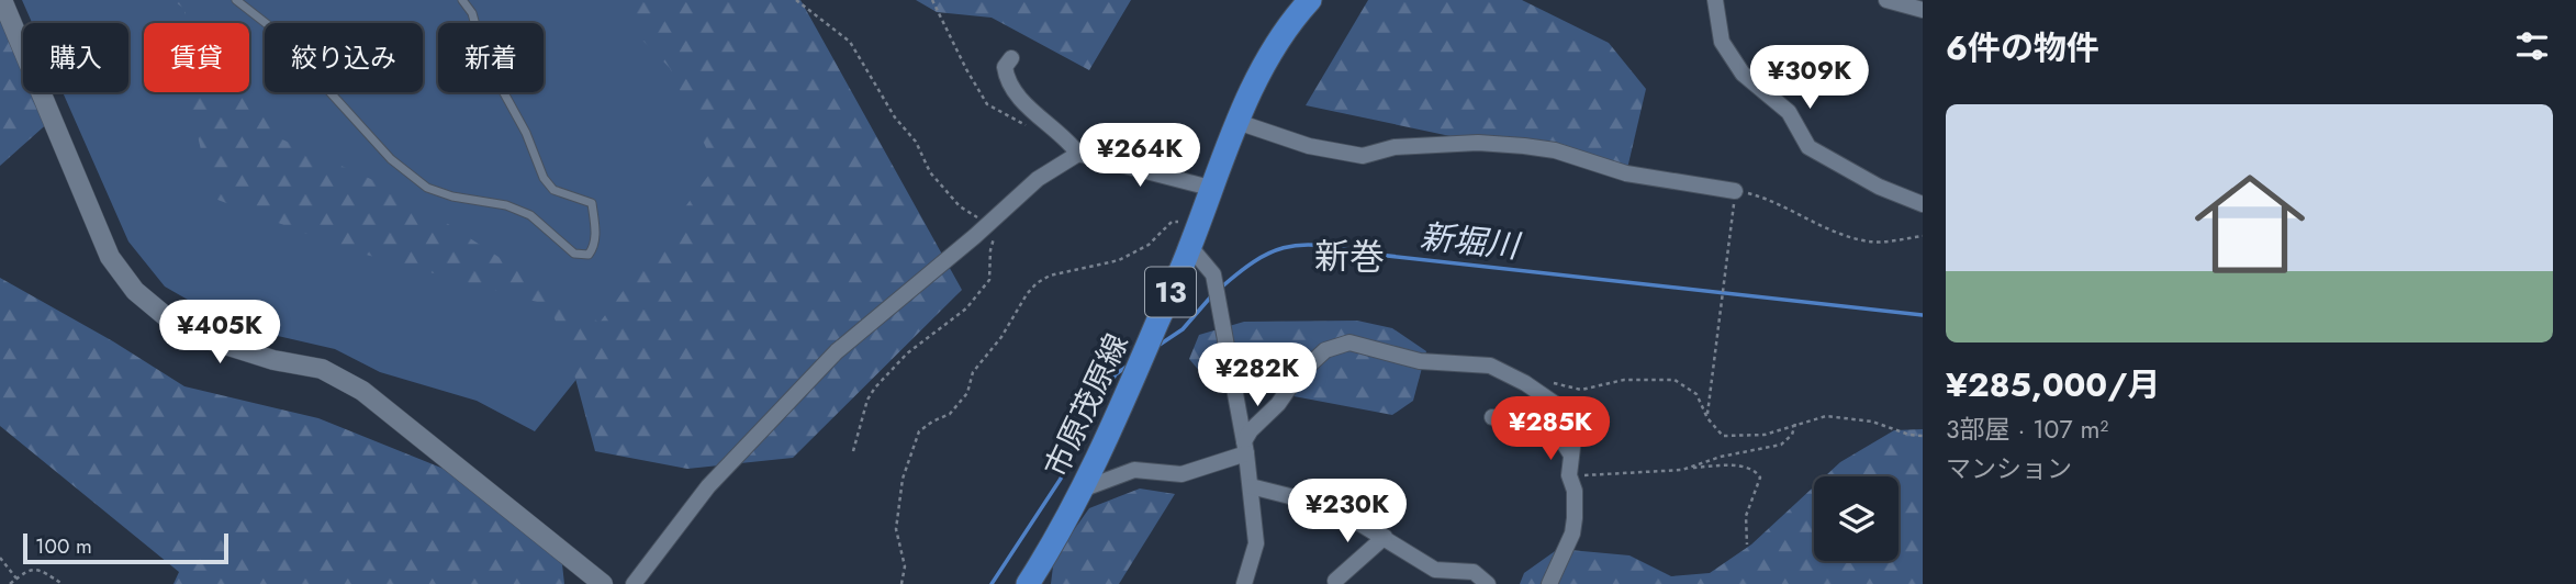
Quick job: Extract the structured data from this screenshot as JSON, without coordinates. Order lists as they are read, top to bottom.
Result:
{
  "streets": {
    "main road": ["13", "市原茂原線"]
  },
  "crossings": [
    ["13", "市原茂原線"]
  ],
  "districts": ["新巻"],
  "water": ["新堀川"],
  "scale_bar": "100 m",
  "page": {
    "heading": "6件の物件",
    "chip": [
      "購入",
      "賃貸",
      "絞り込み",
      "新着"
    ],
    "price": [
      "¥309K",
      "¥264K",
      "¥405K",
      "¥282K",
      "¥285K",
      "¥230K"
    ],
    "list": [
      {
        "name": "¥285,000/月",
        "note": "3部屋 · 107 m² · マンション"
      }
    ],
    "scale": "100 m"
  }
}
